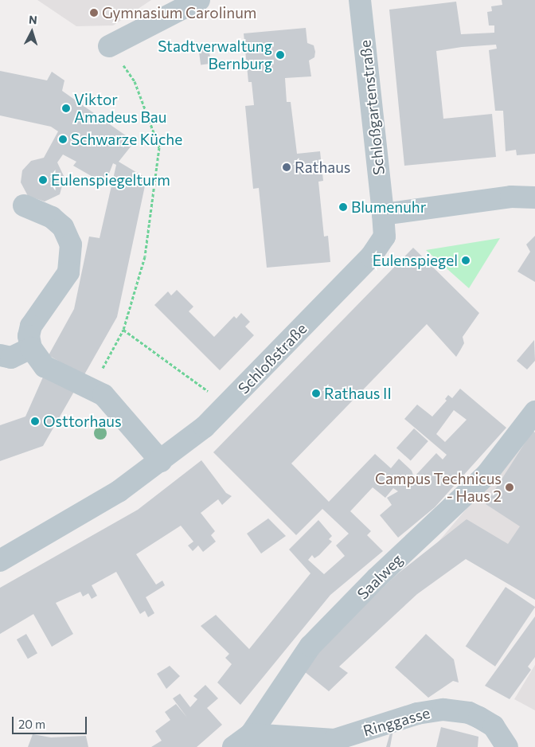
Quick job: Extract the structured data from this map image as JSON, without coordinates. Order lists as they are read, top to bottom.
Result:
{
  "streets": {
    "street": [
      "Schloßgartenstraße",
      "Schloßstraße",
      "Saalweg",
      "Ringgasse"
    ]
  },
  "crossings": [
    ["Schloßgartenstraße", "Schloßstraße"],
    ["Saalweg", "Ringgasse"]
  ],
  "places": [
    "Gymnasium Carolinum",
    "Stadtverwaltung Bernburg",
    "Viktor Amadeus Bau",
    "Schwarze Küche",
    "Rathaus",
    "Eulenspiegelturm",
    "Blumenuhr",
    "Eulenspiegel",
    "Rathaus II",
    "Osttorhaus",
    "Campus Technicus - Haus 2"
  ],
  "scale_bar": "20 m",
  "north": "top"
}
